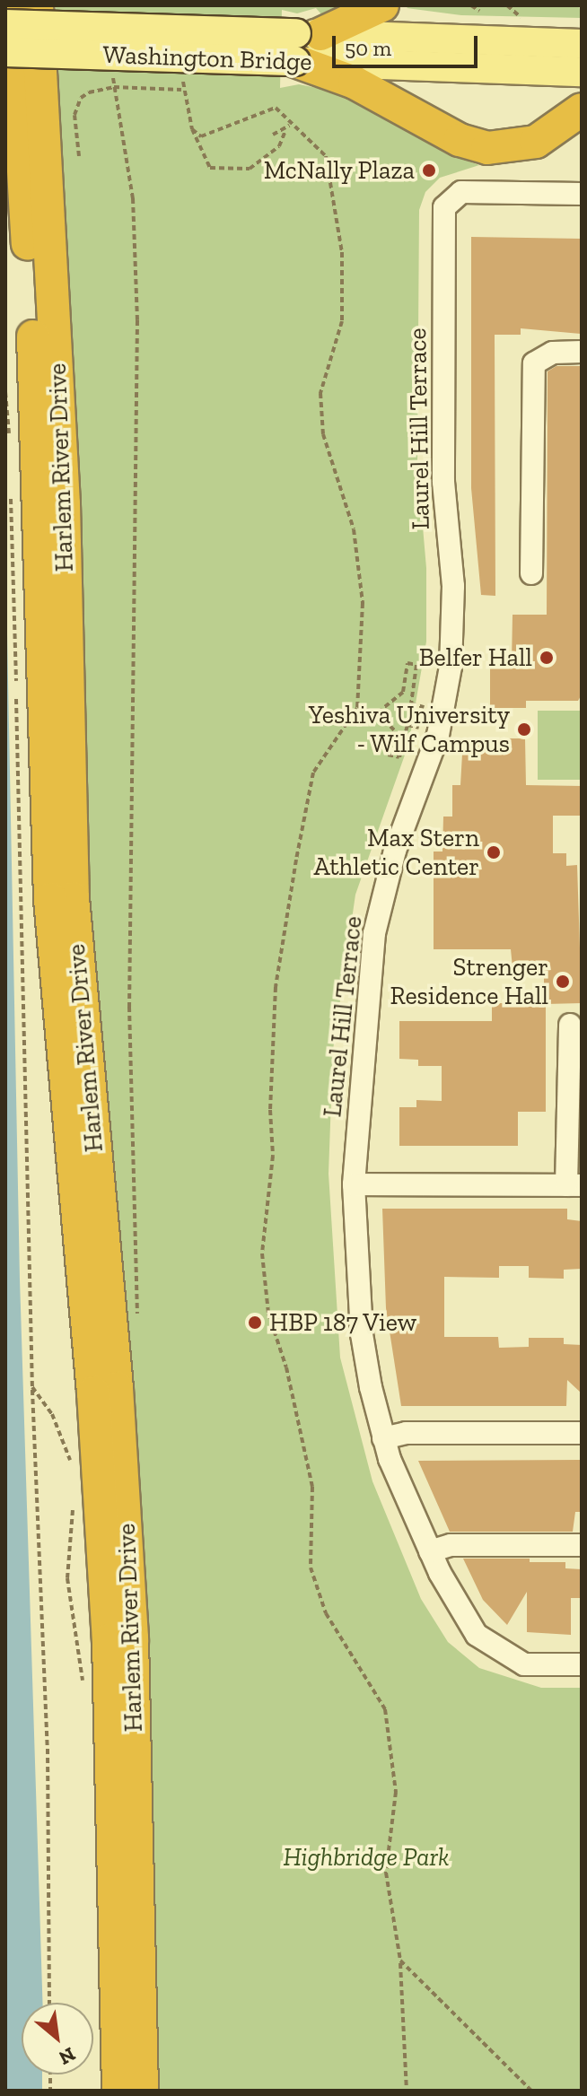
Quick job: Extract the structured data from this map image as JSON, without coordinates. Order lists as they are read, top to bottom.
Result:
{
  "streets": {
    "highway": ["Harlem River Drive"],
    "main road": ["Washington Bridge"],
    "street": ["Laurel Hill Terrace"]
  },
  "parks": ["Highbridge Park"],
  "places": [
    "McNally Plaza",
    "Belfer Hall",
    "Yeshiva University - Wilf Campus",
    "Max Stern Athletic Center",
    "Strenger Residence Hall",
    "HBP 187 View"
  ],
  "scale_bar": "50 m",
  "north": "bottom right"
}
